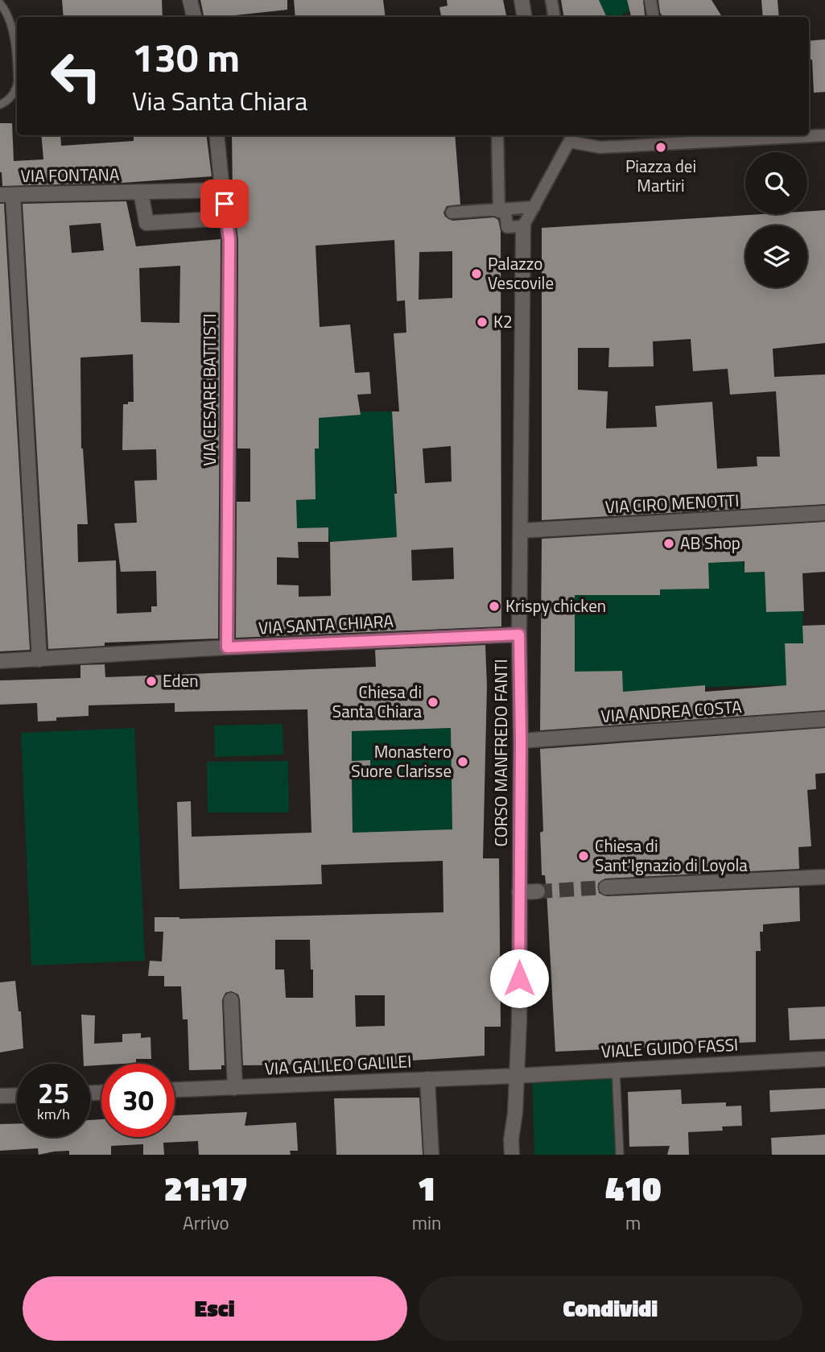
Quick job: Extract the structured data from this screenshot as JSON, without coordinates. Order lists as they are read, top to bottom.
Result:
{
  "streets": {
    "street": [
      "VIA FONTANA",
      "VIA CESARE BATTISTI",
      "VIA CIRO MENOTTI",
      "VIA SANTA CHIARA",
      "VIA ANDREA COSTA",
      "CORSO MANFREDO FANTI",
      "VIALE GUIDO FASSI",
      "VIA GALILEO GALILEI"
    ]
  },
  "crossings": [
    ["VIA FONTANA", "VIA CESARE BATTISTI"],
    ["VIA CESARE BATTISTI", "VIA SANTA CHIARA"],
    ["VIA CIRO MENOTTI", "CORSO MANFREDO FANTI"],
    ["VIA SANTA CHIARA", "CORSO MANFREDO FANTI"],
    ["VIA ANDREA COSTA", "CORSO MANFREDO FANTI"],
    ["CORSO MANFREDO FANTI", "VIALE GUIDO FASSI"],
    ["CORSO MANFREDO FANTI", "VIA GALILEO GALILEI"],
    ["VIALE GUIDO FASSI", "VIA GALILEO GALILEI"]
  ],
  "places": [
    "Piazza dei Martiri",
    "Palazzo Vescovile",
    "K2",
    "AB Shop",
    "Krispy chicken",
    "Eden",
    "Chiesa di Santa Chiara",
    "Monastero Suore Clarisse",
    "Chiesa di Sant'Ignazio di Loyola"
  ],
  "page": {
    "turn": ["130 m", "Via Santa Chiara"],
    "speed": "25 km/h",
    "limit": "30",
    "eta": [
      "21:17",
      "Arrivo",
      "1",
      "min",
      "410",
      "m"
    ],
    "buttons": ["Esci", "Condividi"]
  }
}
